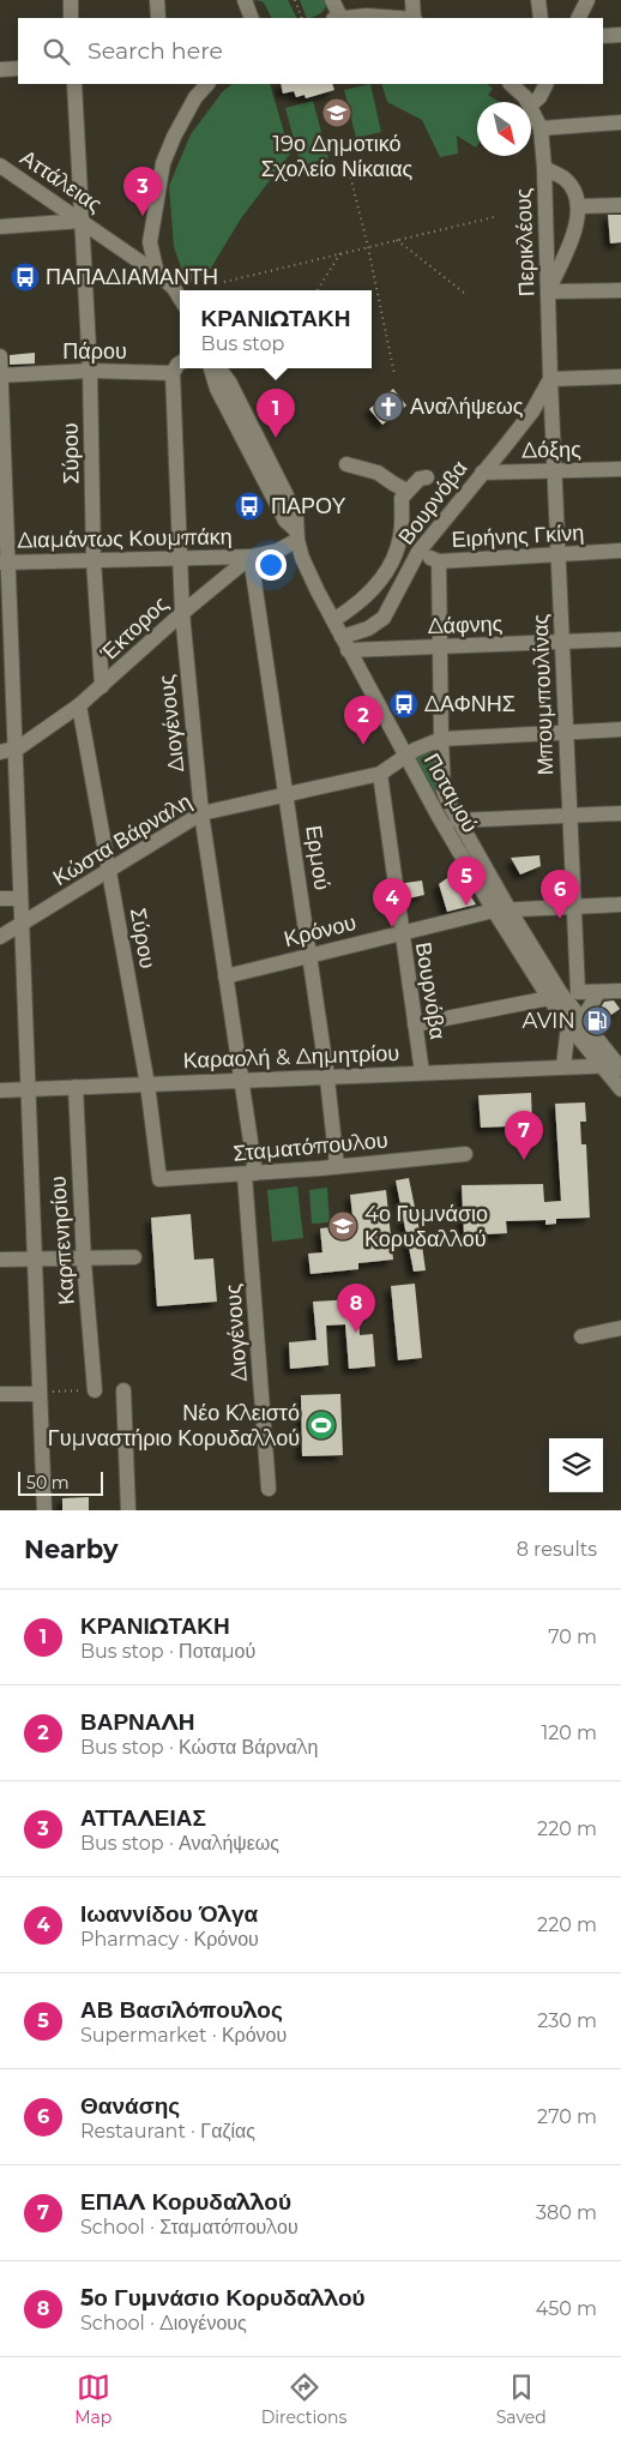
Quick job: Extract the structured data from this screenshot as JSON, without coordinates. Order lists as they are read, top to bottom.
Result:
{
  "streets": {
    "street": [
      "Αττάλειας",
      "Περικλέους",
      "Πάρου",
      "Δόξης",
      "Σύρου",
      "Βουρνόβα",
      "Ειρήνης Γκίνη",
      "Διαμάντως Κουμπάκη",
      "Δάφνης",
      "Έκτορος",
      "Μπουμπουλίνας",
      "Διογένους",
      "Ποταμού",
      "Κώστα Βάρναλη",
      "Ερμού",
      "Κρόνου",
      "Καραολή & Δημητρίου",
      "Σταματόπουλου",
      "Καρπενησίου"
    ]
  },
  "crossings": [
    ["Αττάλειας", "Σύρου"],
    ["Περικλέους", "Βουρνόβα"],
    ["Περικλέους", "Μπουμπουλίνας"],
    ["Πάρου", "Σύρου"],
    ["Πάρου", "Διογένους"],
    ["Δόξης", "Βουρνόβα"],
    ["Δόξης", "Μπουμπουλίνας"],
    ["Σύρου", "Διαμάντως Κουμπάκη"],
    ["Σύρου", "Έκτορος"],
    ["Σύρου", "Κώστα Βάρναλη"],
    ["Σύρου", "Καραολή & Δημητρίου"],
    ["Σύρου", "Σταματόπουλου"],
    ["Βουρνόβα", "Ειρήνης Γκίνη"],
    ["Βουρνόβα", "Δάφνης"],
    ["Βουρνόβα", "Μπουμπουλίνας"],
    ["Βουρνόβα", "Ποταμού"],
    ["Βουρνόβα", "Κώστα Βάρναλη"],
    ["Βουρνόβα", "Κρόνου"],
    ["Βουρνόβα", "Καραολή & Δημητρίου"],
    ["Ειρήνης Γκίνη", "Μπουμπουλίνας"],
    ["Διαμάντως Κουμπάκη", "Έκτορος"],
    ["Διαμάντως Κουμπάκη", "Διογένους"],
    ["Διαμάντως Κουμπάκη", "Ερμού"],
    ["Δάφνης", "Μπουμπουλίνας"],
    ["Δάφνης", "Ποταμού"],
    ["Έκτορος", "Διογένους"],
    ["Έκτορος", "Ποταμού"],
    ["Έκτορος", "Ερμού"],
    ["Μπουμπουλίνας", "Ποταμού"],
    ["Μπουμπουλίνας", "Κώστα Βάρναλη"],
    ["Μπουμπουλίνας", "Κρόνου"],
    ["Διογένους", "Κώστα Βάρναλη"],
    ["Διογένους", "Κρόνου"],
    ["Διογένους", "Καραολή & Δημητρίου"],
    ["Διογένους", "Σταματόπουλου"],
    ["Ποταμού", "Κώστα Βάρναλη"],
    ["Ποταμού", "Κρόνου"],
    ["Ποταμού", "Καραολή & Δημητρίου"],
    ["Κώστα Βάρναλη", "Ερμού"],
    ["Ερμού", "Κρόνου"],
    ["Ερμού", "Καραολή & Δημητρίου"],
    ["Ερμού", "Σταματόπουλου"],
    ["Καραολή & Δημητρίου", "Καρπενησίου"]
  ],
  "places": {
    "school or university": ["19ο Δημοτικό Σχολείο Νίκαιας", "4ο Γυμνάσιο Κορυδαλλού"],
    "bus stop": ["ΠΑΠΑΔΙΑΜΑΝΤΗ", "ΠΑΡΟΥ", "ΔΑΦΝΗΣ"],
    "church": ["Αναλήψεως"],
    "fuel station": ["AVIN"],
    "sports": ["Νέο Κλειστό Γυμναστήριο Κορυδαλλού"]
  },
  "scale_bar": "50 m",
  "north": "bottom right",
  "page": {
    "search": "Search here",
    "pins": [
      "3",
      "1",
      "2",
      "5",
      "6",
      "4",
      "7",
      "8"
    ],
    "popup": ["ΚΡΑΝΙΩΤΑΚΗ", "Bus stop"],
    "scale": "50 m",
    "heading": ["Nearby", "8 results"],
    "list": [
      {
        "mark": "1",
        "name": "ΚΡΑΝΙΩΤΑΚΗ",
        "note": "Bus stop · Ποταμού",
        "value": "70 m"
      },
      {
        "mark": "2",
        "name": "ΒΑΡΝΑΛΗ",
        "note": "Bus stop · Κώστα Βάρναλη",
        "value": "120 m"
      },
      {
        "mark": "3",
        "name": "ΑΤΤΑΛΕΙΑΣ",
        "note": "Bus stop · Αναλήψεως",
        "value": "220 m"
      },
      {
        "mark": "4",
        "name": "Ιωαννίδου Όλγα",
        "note": "Pharmacy · Κρόνου",
        "value": "220 m"
      },
      {
        "mark": "5",
        "name": "ΑΒ Βασιλόπουλος",
        "note": "Supermarket · Κρόνου",
        "value": "230 m"
      },
      {
        "mark": "6",
        "name": "Θανάσης",
        "note": "Restaurant · Γαζίας",
        "value": "270 m"
      },
      {
        "mark": "7",
        "name": "ΕΠΑΛ Κορυδαλλού",
        "note": "School · Σταματόπουλου",
        "value": "380 m"
      },
      {
        "mark": "8",
        "name": "5ο Γυμνάσιο Κορυδαλλού",
        "note": "School · Διογένους",
        "value": "450 m"
      }
    ],
    "nav": ["Map", "Directions", "Saved"]
  }
}
